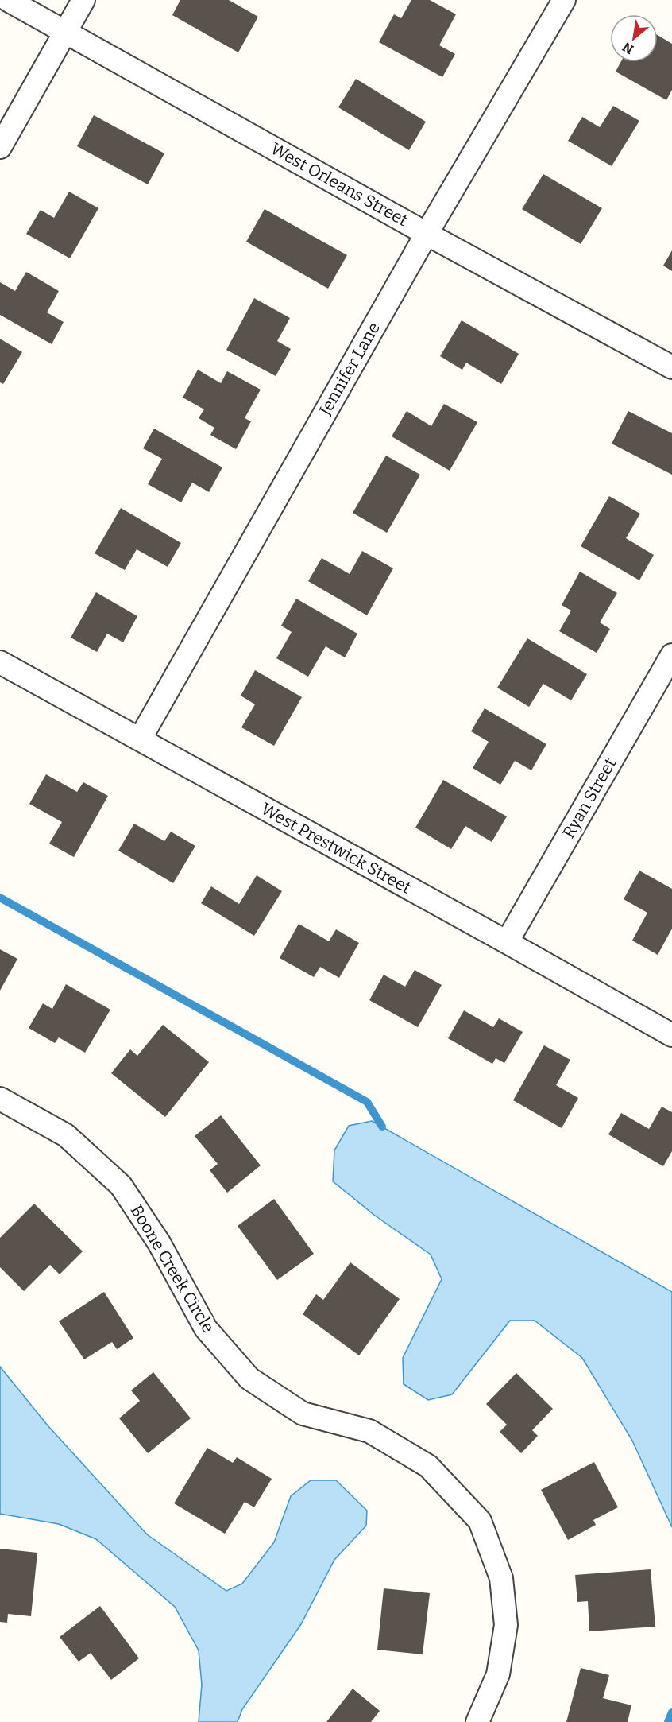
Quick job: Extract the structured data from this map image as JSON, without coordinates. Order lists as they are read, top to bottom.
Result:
{
  "streets": {
    "street": [
      "West Orleans Street",
      "Jennifer Lane",
      "Ryan Street",
      "West Prestwick Street",
      "Boone Creek Circle"
    ]
  },
  "crossings": [
    ["West Orleans Street", "Jennifer Lane"],
    ["Jennifer Lane", "West Prestwick Street"],
    ["Ryan Street", "West Prestwick Street"]
  ],
  "north": "bottom left"
}
